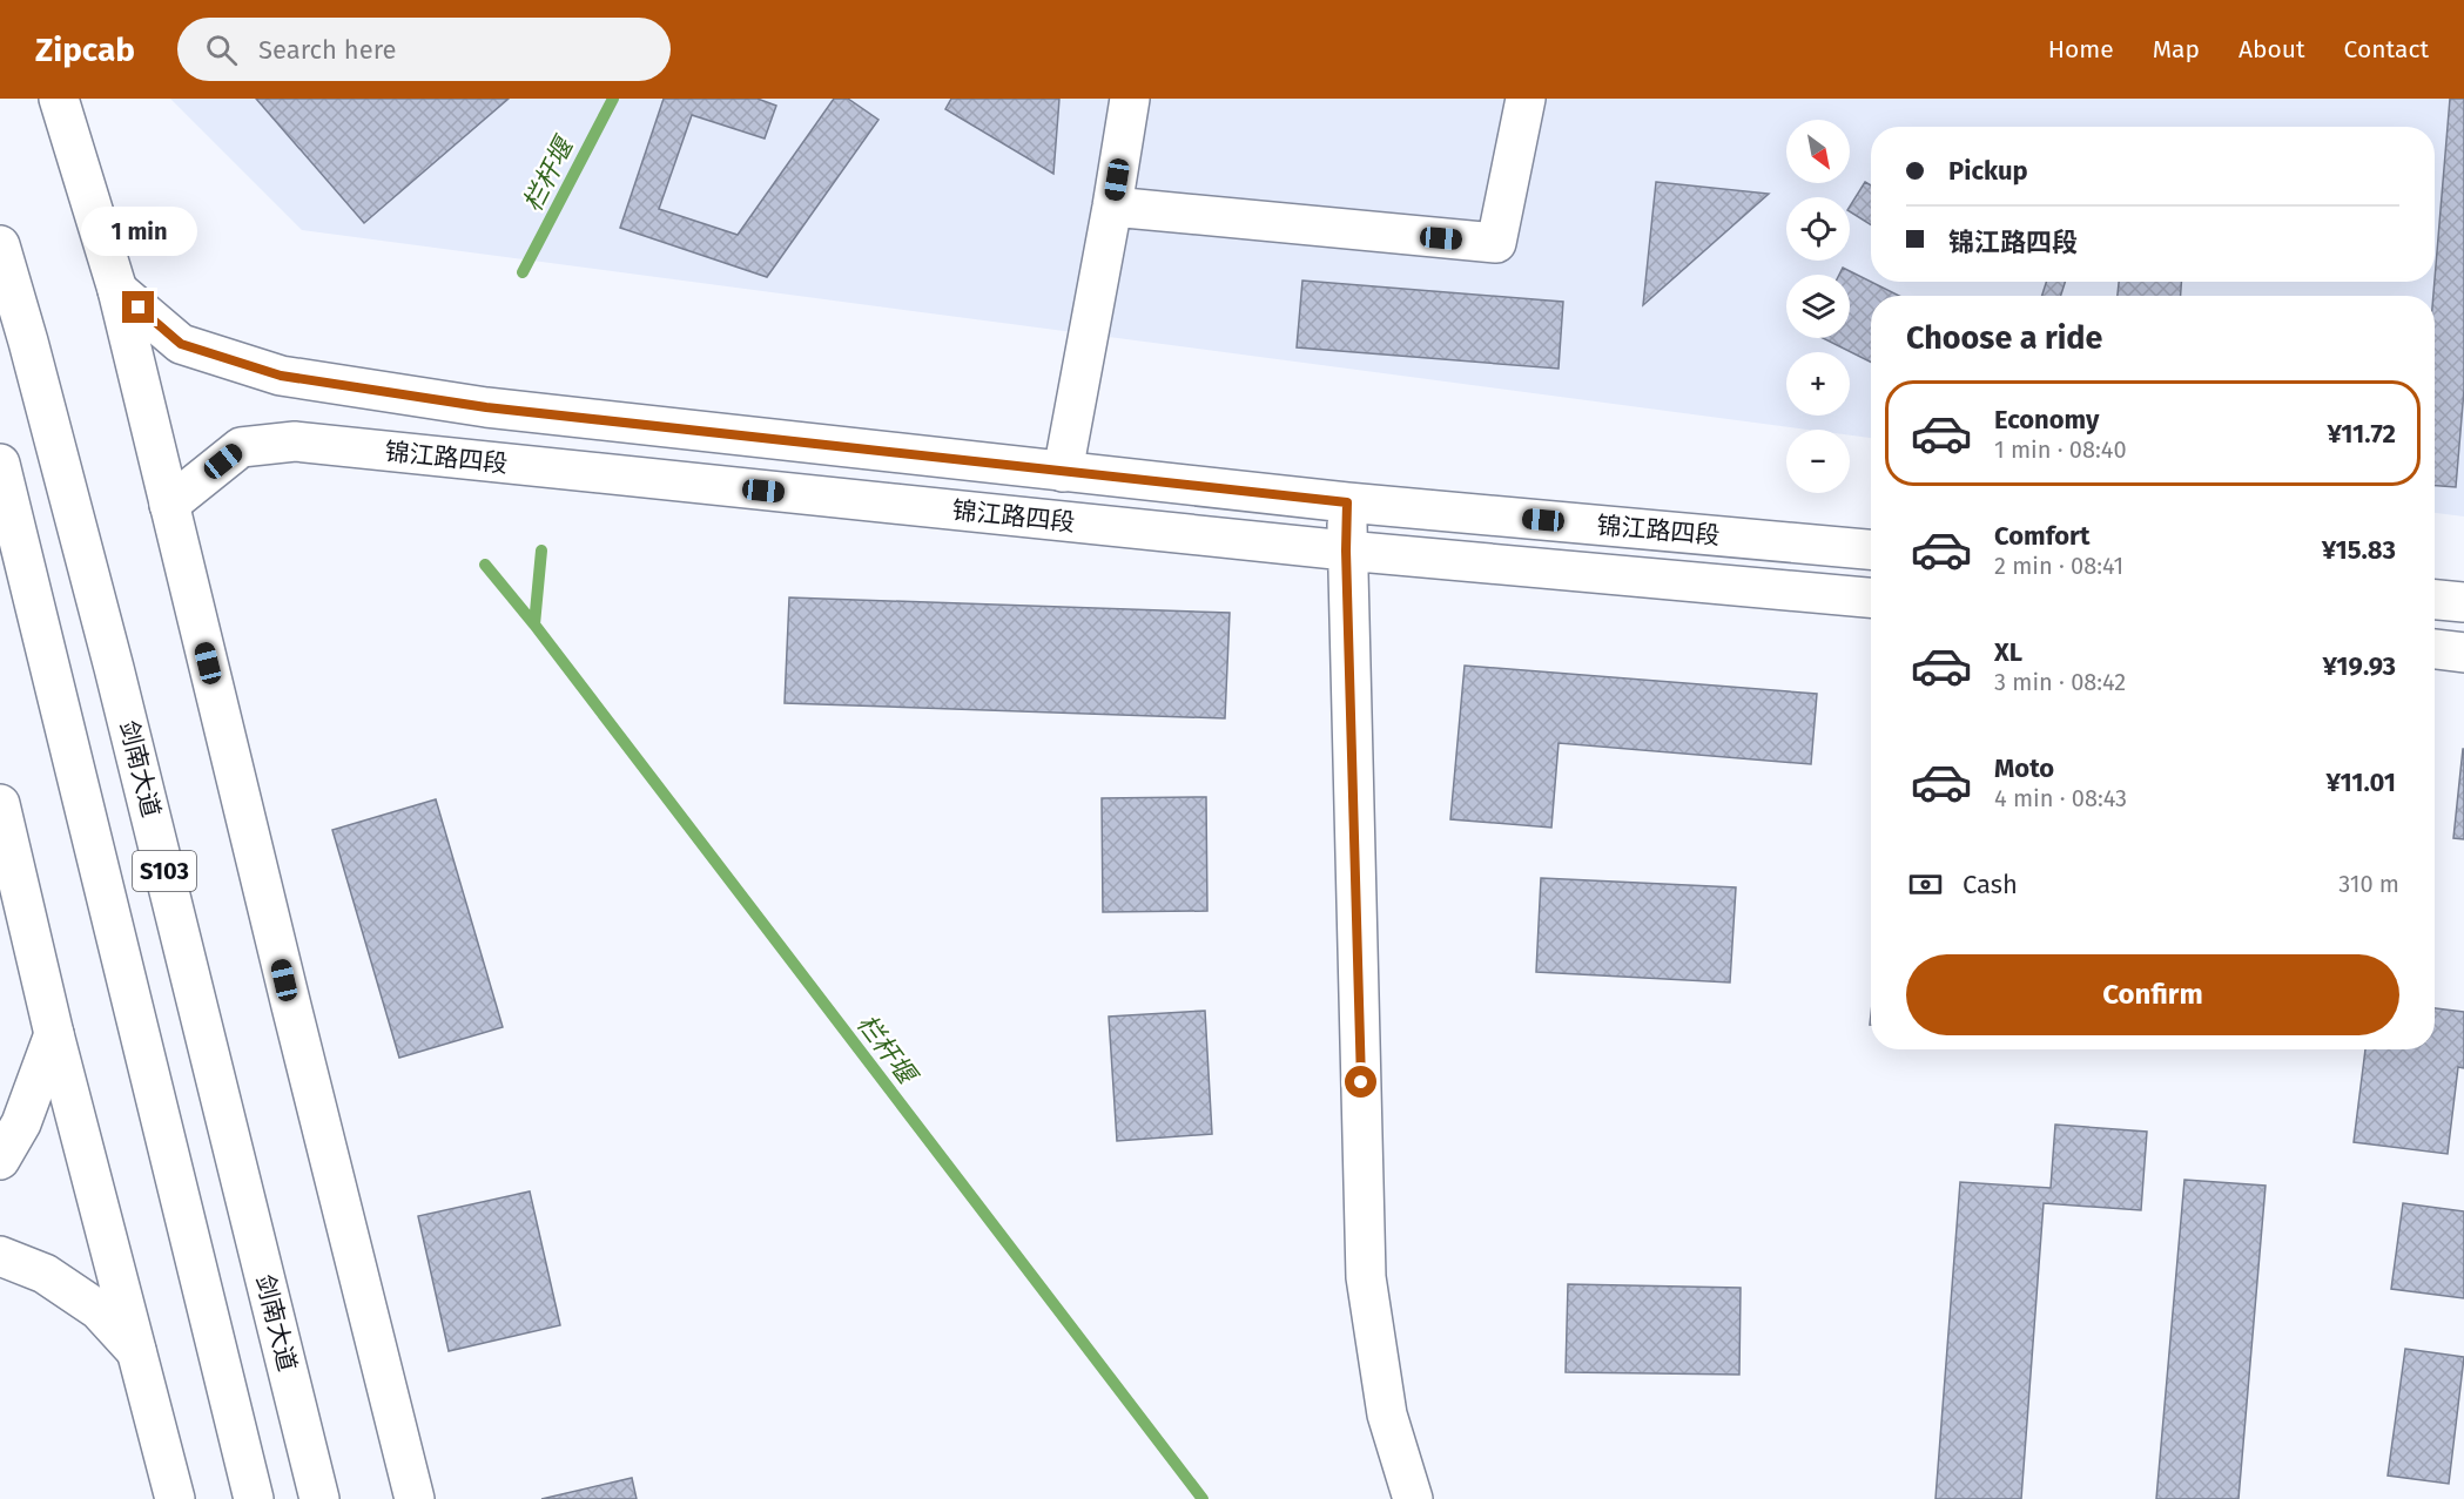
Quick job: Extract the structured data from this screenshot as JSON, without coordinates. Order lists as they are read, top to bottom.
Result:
{
  "streets": {
    "main road": ["锦江路四段", "剑南大道", "S103"]
  },
  "water": ["栏杆堰"],
  "north": "bottom right",
  "page": {
    "header": "Zipcab",
    "search": "Search here",
    "nav": [
      "Home",
      "Map",
      "About",
      "Contact"
    ],
    "map_buttons": ["+", "−"],
    "banner": ["Pickup", "锦江路四段"],
    "bubble": "1 min",
    "heading": "Choose a ride",
    "list": [
      {
        "name": "Economy",
        "note": "1 min · 08:40",
        "value": "¥11.72"
      },
      {
        "name": "Comfort",
        "note": "2 min · 08:41",
        "value": "¥15.83"
      },
      {
        "name": "XL",
        "note": "3 min · 08:42",
        "value": "¥19.93"
      },
      {
        "name": "Moto",
        "note": "4 min · 08:43",
        "value": "¥11.01"
      }
    ],
    "pay": ["Cash", "310 m"],
    "buttons": "Confirm"
  }
}
